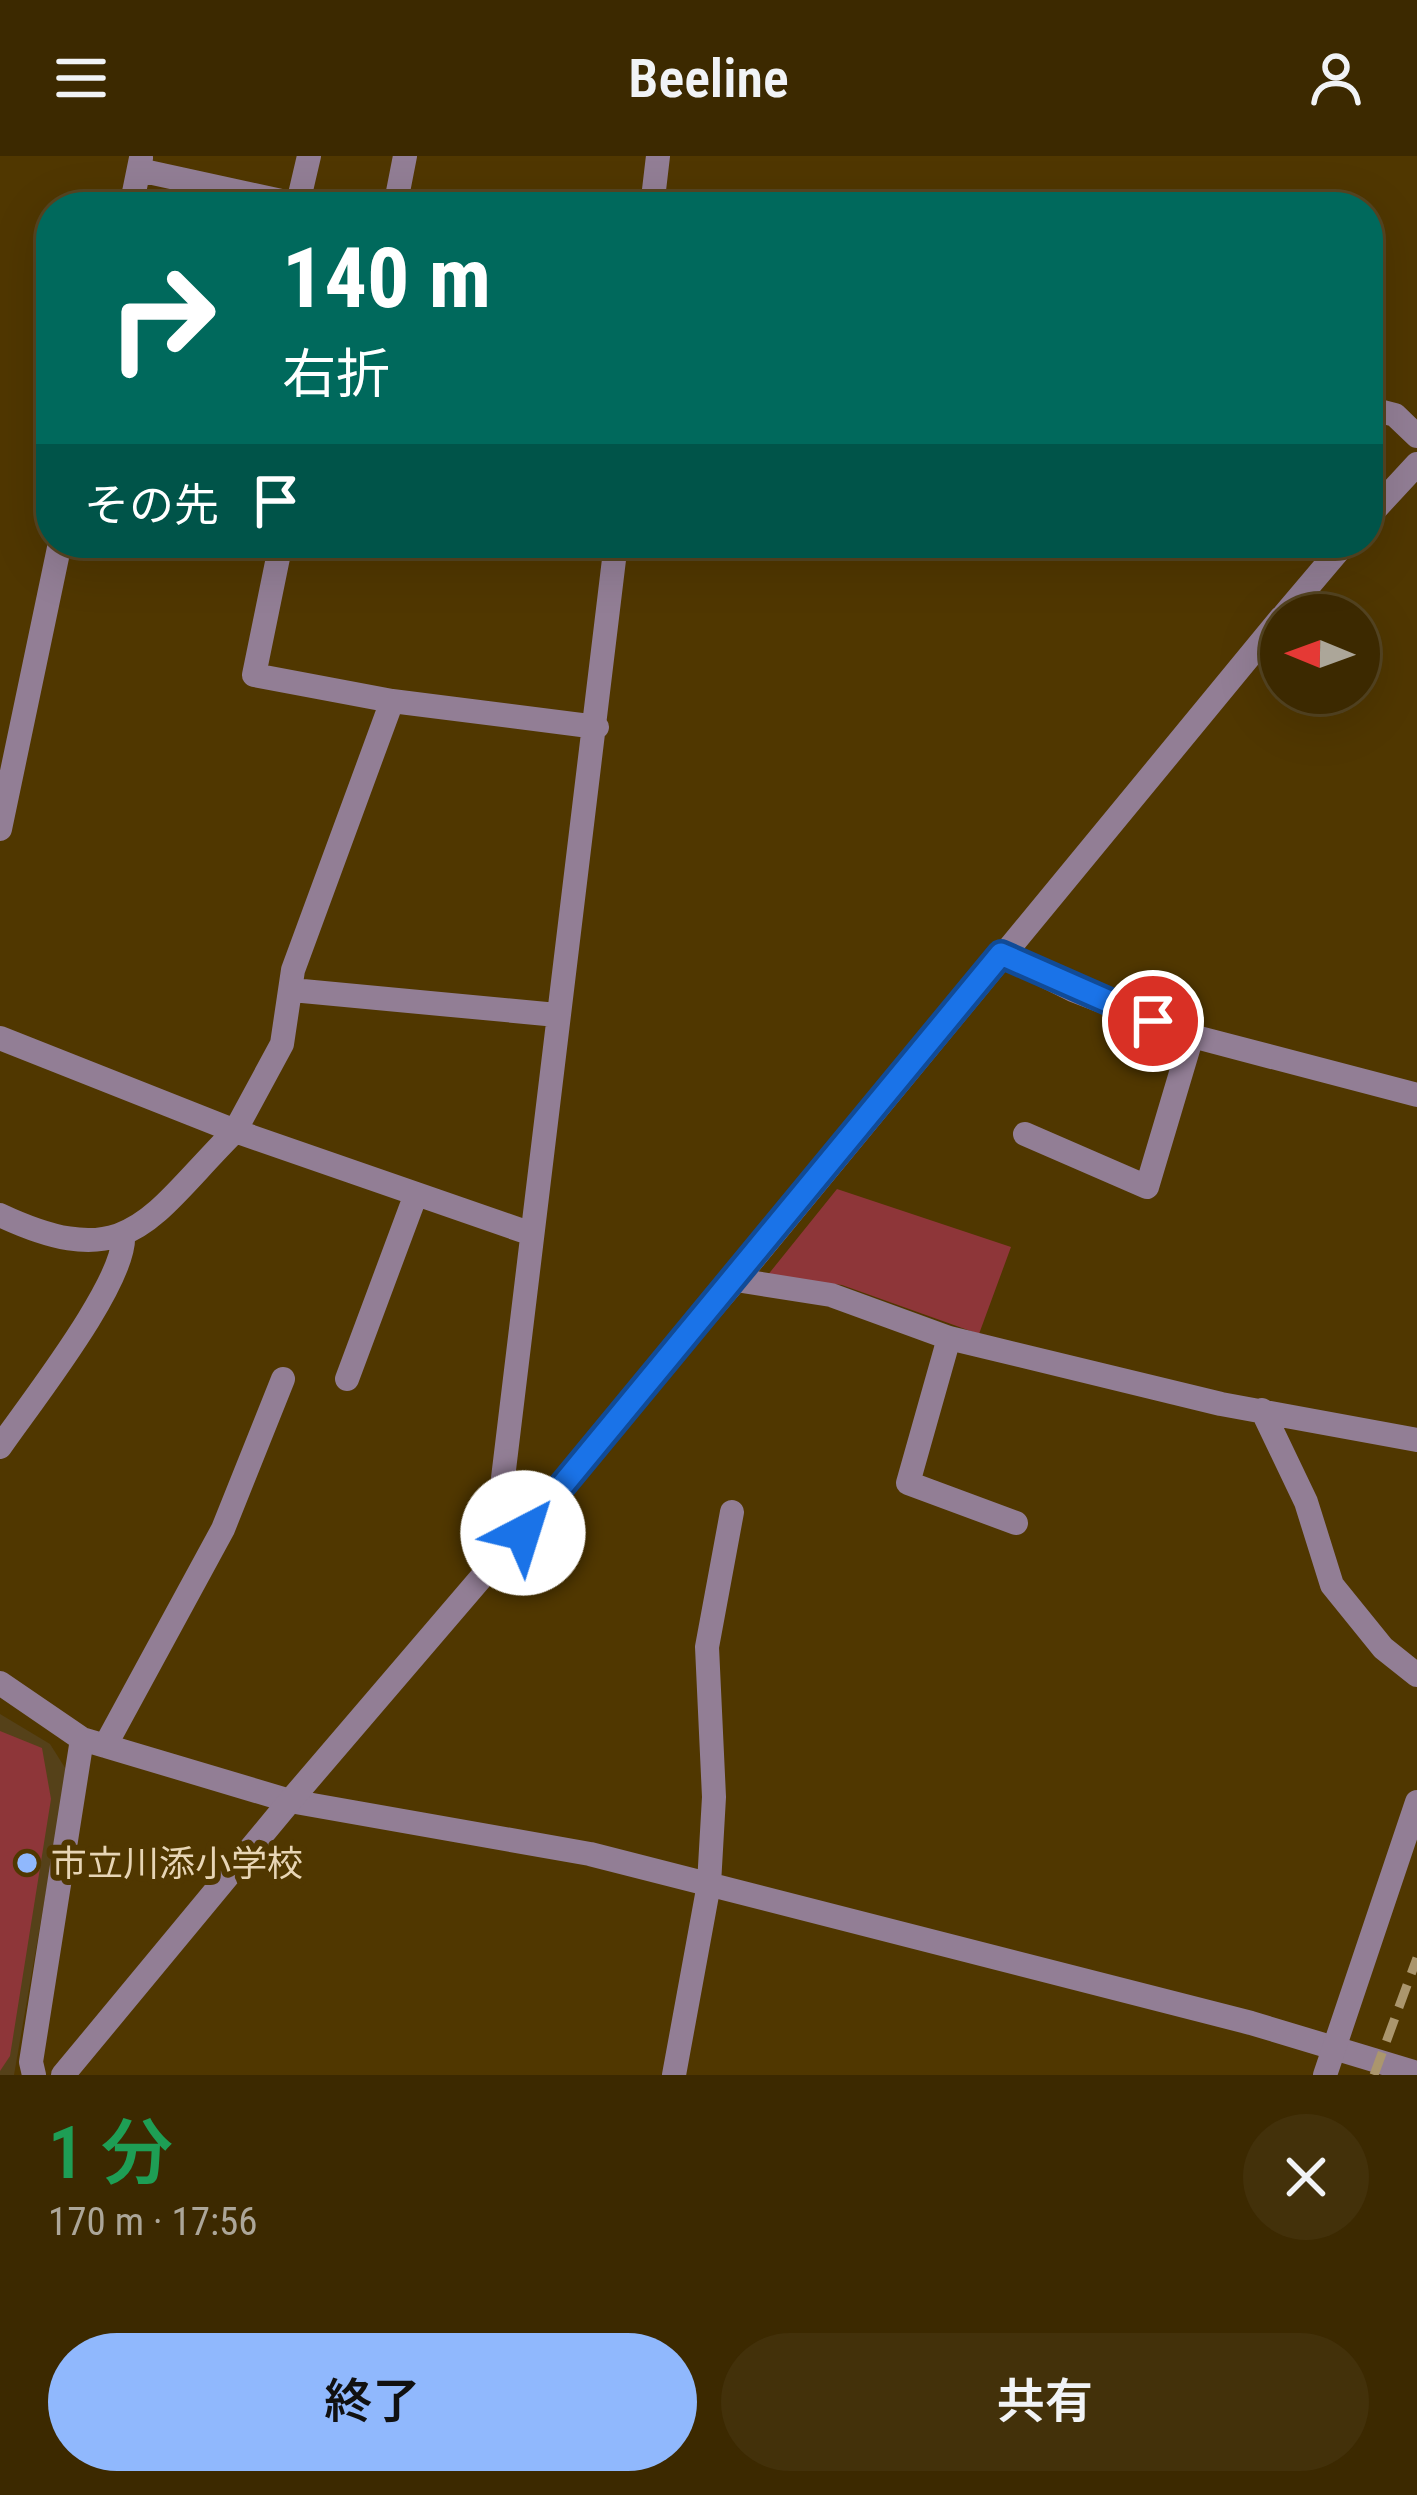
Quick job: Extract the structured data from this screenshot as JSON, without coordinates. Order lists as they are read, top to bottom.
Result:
{
  "places": ["市立川添小学校"],
  "north": "left",
  "page": {
    "header": "Beeline",
    "turn": ["140 m", "右折"],
    "then": "その先",
    "heading": ["1 分", "170 m · 17:56"],
    "buttons": ["終了", "共有"]
  }
}
